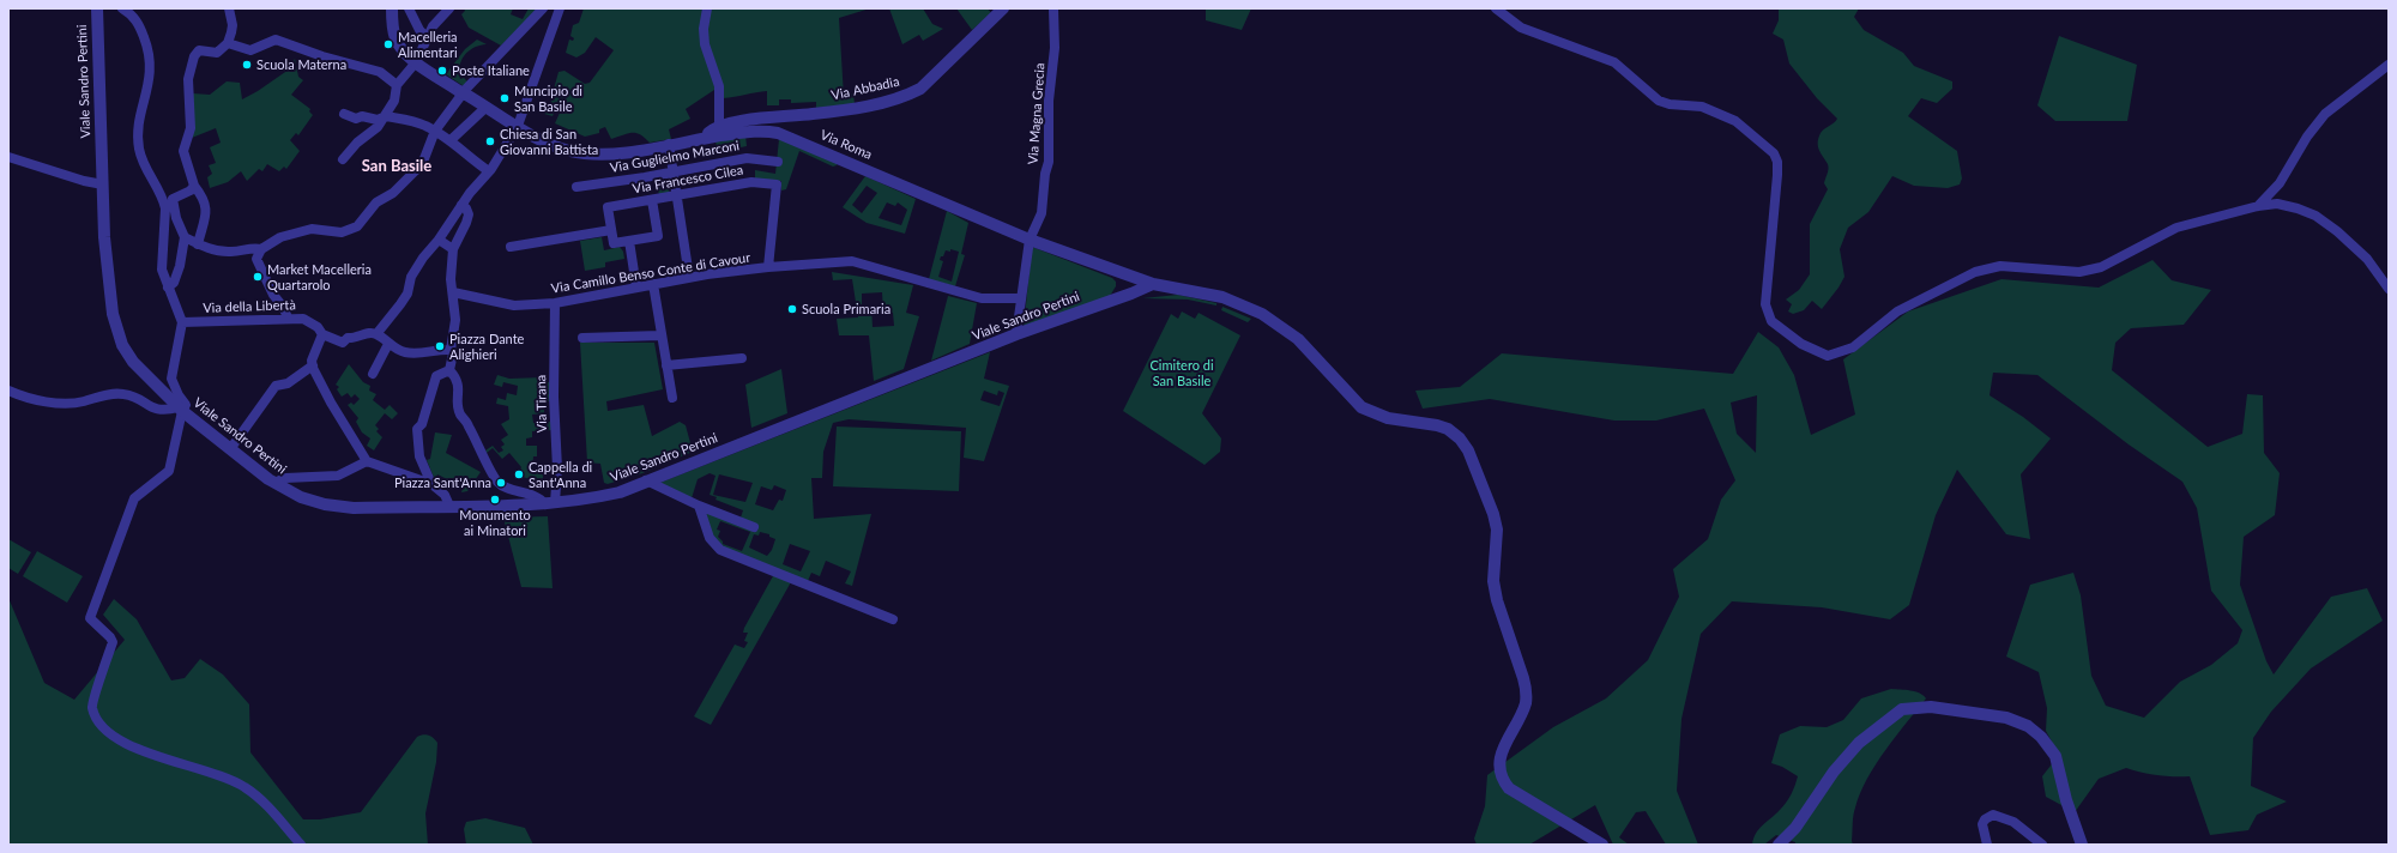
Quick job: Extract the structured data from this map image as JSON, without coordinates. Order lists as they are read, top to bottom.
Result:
{
  "streets": {
    "street": [
      "Viale Sandro Pertini",
      "Via Abbadia",
      "Via Magna Grecia",
      "Via Roma",
      "Via Guglielmo Marconi",
      "Via Francesco Cilea",
      "Via Camillo Benso Conte di Cavour",
      "Via della Libertà",
      "Via Tirana"
    ]
  },
  "crossings": [
    ["Viale Sandro Pertini", "Via Magna Grecia"],
    ["Viale Sandro Pertini", "Via Roma"],
    ["Viale Sandro Pertini", "Via Tirana"],
    ["Via Magna Grecia", "Via Roma"],
    ["Via Magna Grecia", "Via Camillo Benso Conte di Cavour"],
    ["Via Francesco Cilea", "Via Camillo Benso Conte di Cavour"],
    ["Via Camillo Benso Conte di Cavour", "Via Tirana"]
  ],
  "districts": ["San Basile"],
  "parks": ["Cimitero di San Basile"],
  "places": [
    "Macelleria Alimentari",
    "Scuola Materna",
    "Poste Italiane",
    "Muncipio di San Basile",
    "Chiesa di San Giovanni Battista",
    "Market Macelleria Quartarolo",
    "Scuola Primaria",
    "Piazza Dante Alighieri",
    "Cappella di Sant'Anna",
    "Piazza Sant'Anna",
    "Monumento ai Minatori"
  ]
}
